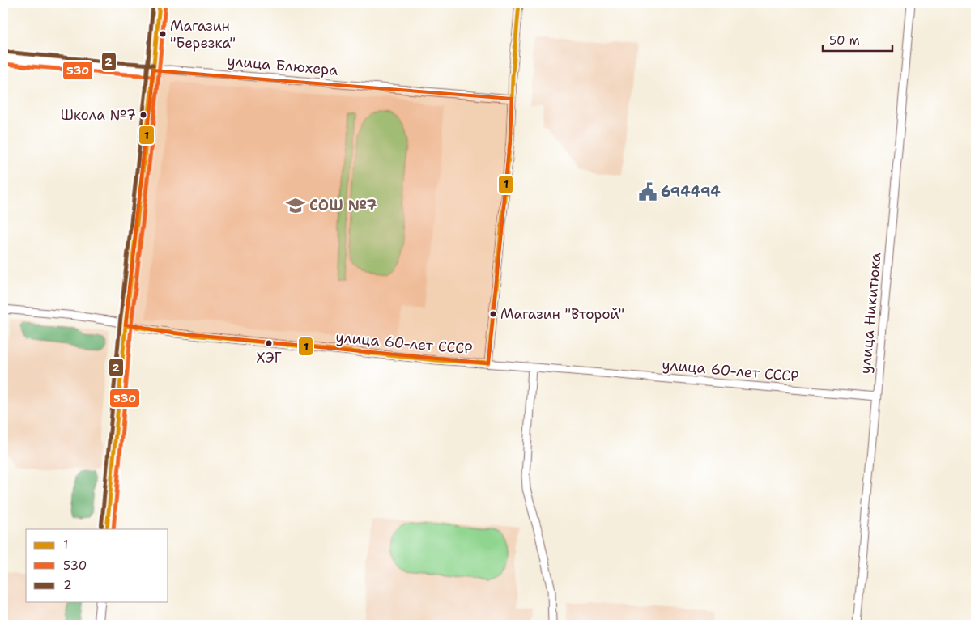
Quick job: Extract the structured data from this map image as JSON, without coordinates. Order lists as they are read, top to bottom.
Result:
{
  "streets": {
    "street": ["улица Блюхера", "улица Никитюка", "улица 60-лет СССР"]
  },
  "crossings": [
    ["улица Никитюка", "улица 60-лет СССР"]
  ],
  "places": {
    "other": [
      "Магазин \"Березка\"",
      "Школа №7",
      "Магазин \"Второй\"",
      "ХЭГ"
    ],
    "public building": ["694494"],
    "school or university": ["СОШ №7"]
  },
  "lines": ["transit line 1", "transit line 2", "transit line 530"],
  "legend": ["1", "530", "2"],
  "scale_bar": "50 m"
}
